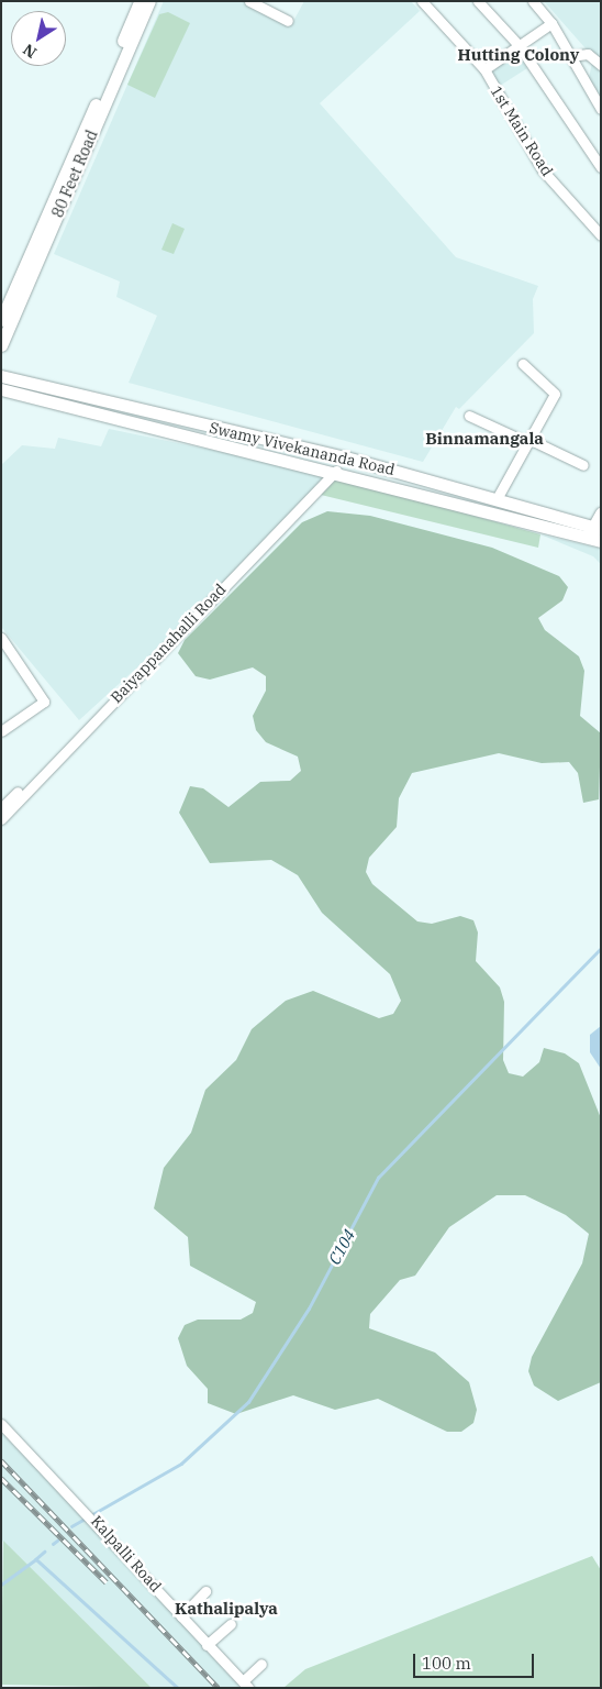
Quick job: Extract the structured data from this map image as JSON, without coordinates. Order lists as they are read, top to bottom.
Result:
{
  "streets": {
    "main road": ["80 Feet Road", "Swamy Vivekananda Road"],
    "street": ["1st Main Road", "Baiyappanahalli Road", "Kalpalli Road"]
  },
  "crossings": [
    ["Swamy Vivekananda Road", "Baiyappanahalli Road"]
  ],
  "districts": ["Hutting Colony", "Binnamangala", "Kathalipalya"],
  "water": ["C104"],
  "scale_bar": "100 m",
  "north": "bottom left"
}
